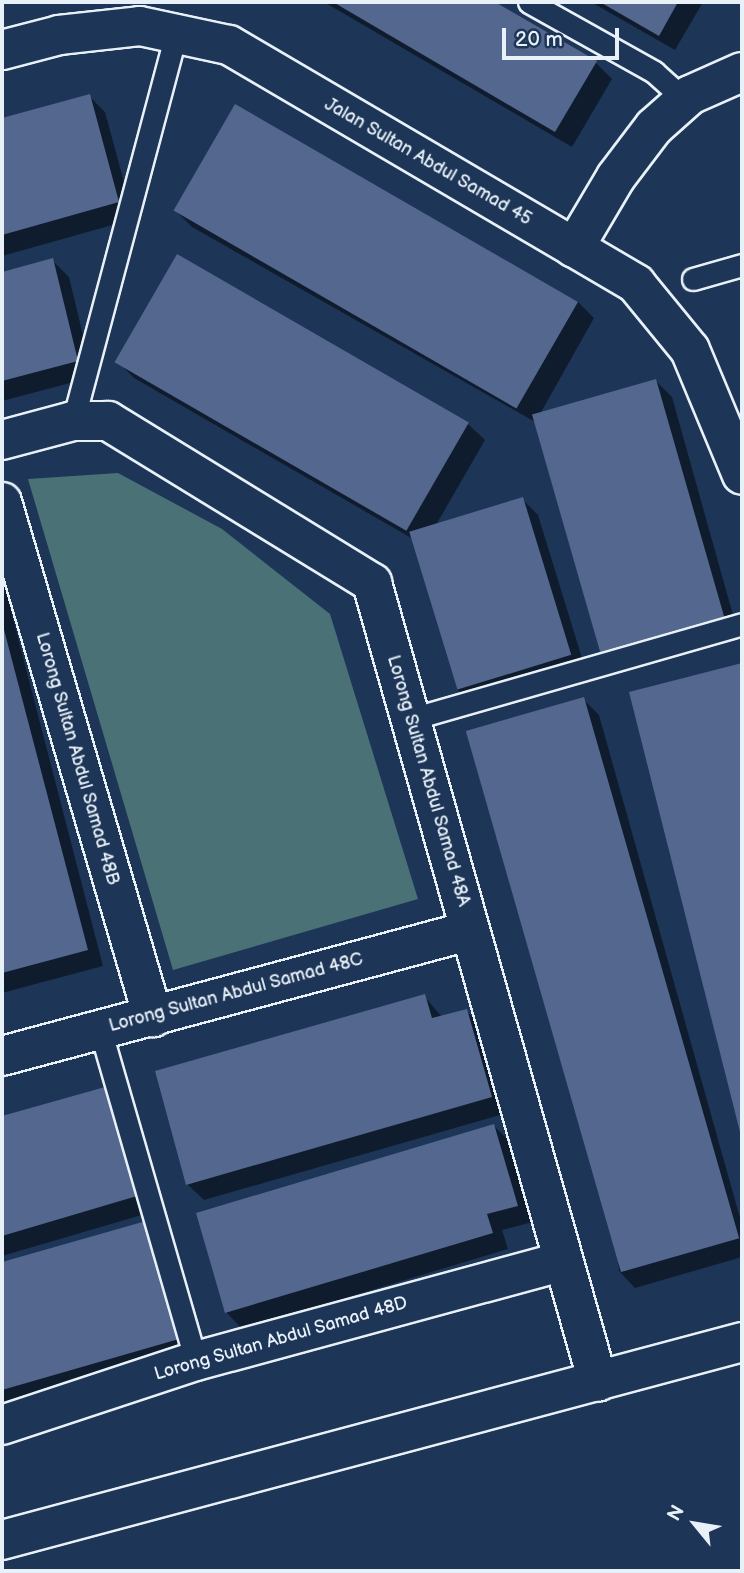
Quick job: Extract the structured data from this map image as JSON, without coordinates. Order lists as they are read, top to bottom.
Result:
{
  "streets": {
    "street": [
      "Jalan Sultan Abdul Samad 45",
      "Lorong Sultan Abdul Samad 48B",
      "Lorong Sultan Abdul Samad 48A",
      "Lorong Sultan Abdul Samad 48C",
      "Lorong Sultan Abdul Samad 48D"
    ]
  },
  "crossings": [
    ["Lorong Sultan Abdul Samad 48B", "Lorong Sultan Abdul Samad 48C"],
    ["Lorong Sultan Abdul Samad 48A", "Lorong Sultan Abdul Samad 48C"],
    ["Lorong Sultan Abdul Samad 48A", "Lorong Sultan Abdul Samad 48D"]
  ],
  "scale_bar": "20 m",
  "north": "top left"
}
